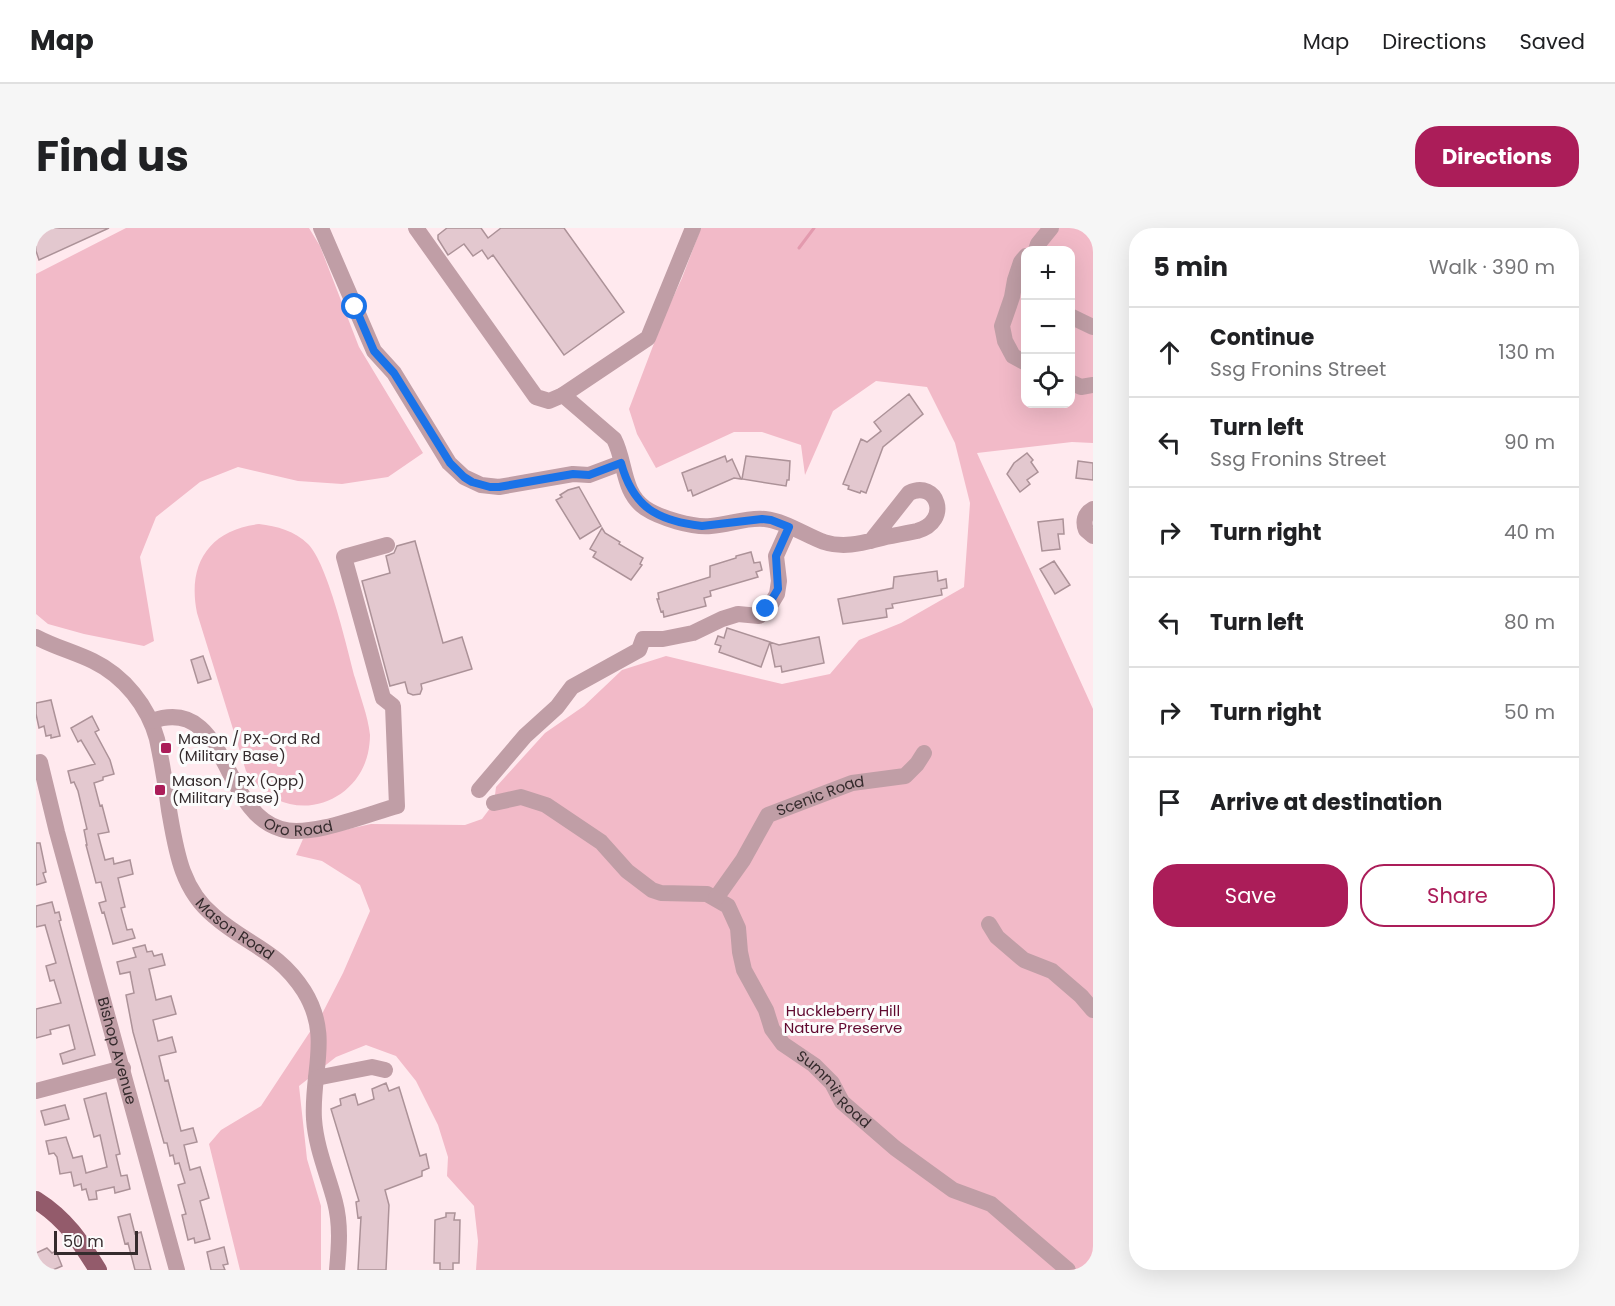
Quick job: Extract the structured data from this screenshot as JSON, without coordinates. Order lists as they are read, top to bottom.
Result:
{
  "streets": {
    "street": [
      "Scenic Road",
      "Oro Road",
      "Mason Road",
      "Bishop Avenue",
      "Summit Road"
    ]
  },
  "crossings": [
    ["Scenic Road", "Summit Road"],
    ["Oro Road", "Mason Road"]
  ],
  "parks": ["Huckleberry Hill Nature Preserve"],
  "places": {
    "transit": ["Mason / PX-Ord Rd (Military Base)", "Mason / PX (Opp) (Military Base)"]
  },
  "scale_bar": "50 m",
  "page": {
    "header": "Map",
    "nav": ["Map", "Directions", "Saved"],
    "title": "Find us",
    "buttons": [
      "Directions",
      ["Save", "Share"]
    ],
    "heading": ["5 min", "Walk · 390 m"],
    "map_buttons": ["+", "−"],
    "list": [
      ["Continue", "Ssg Fronins Street", "130 m"],
      ["Turn left", "Ssg Fronins Street", "90 m"],
      ["Turn right", "40 m"],
      ["Turn left", "80 m"],
      ["Turn right", "50 m"],
      "Arrive at destination"
    ],
    "scale": "50 m"
  }
}
